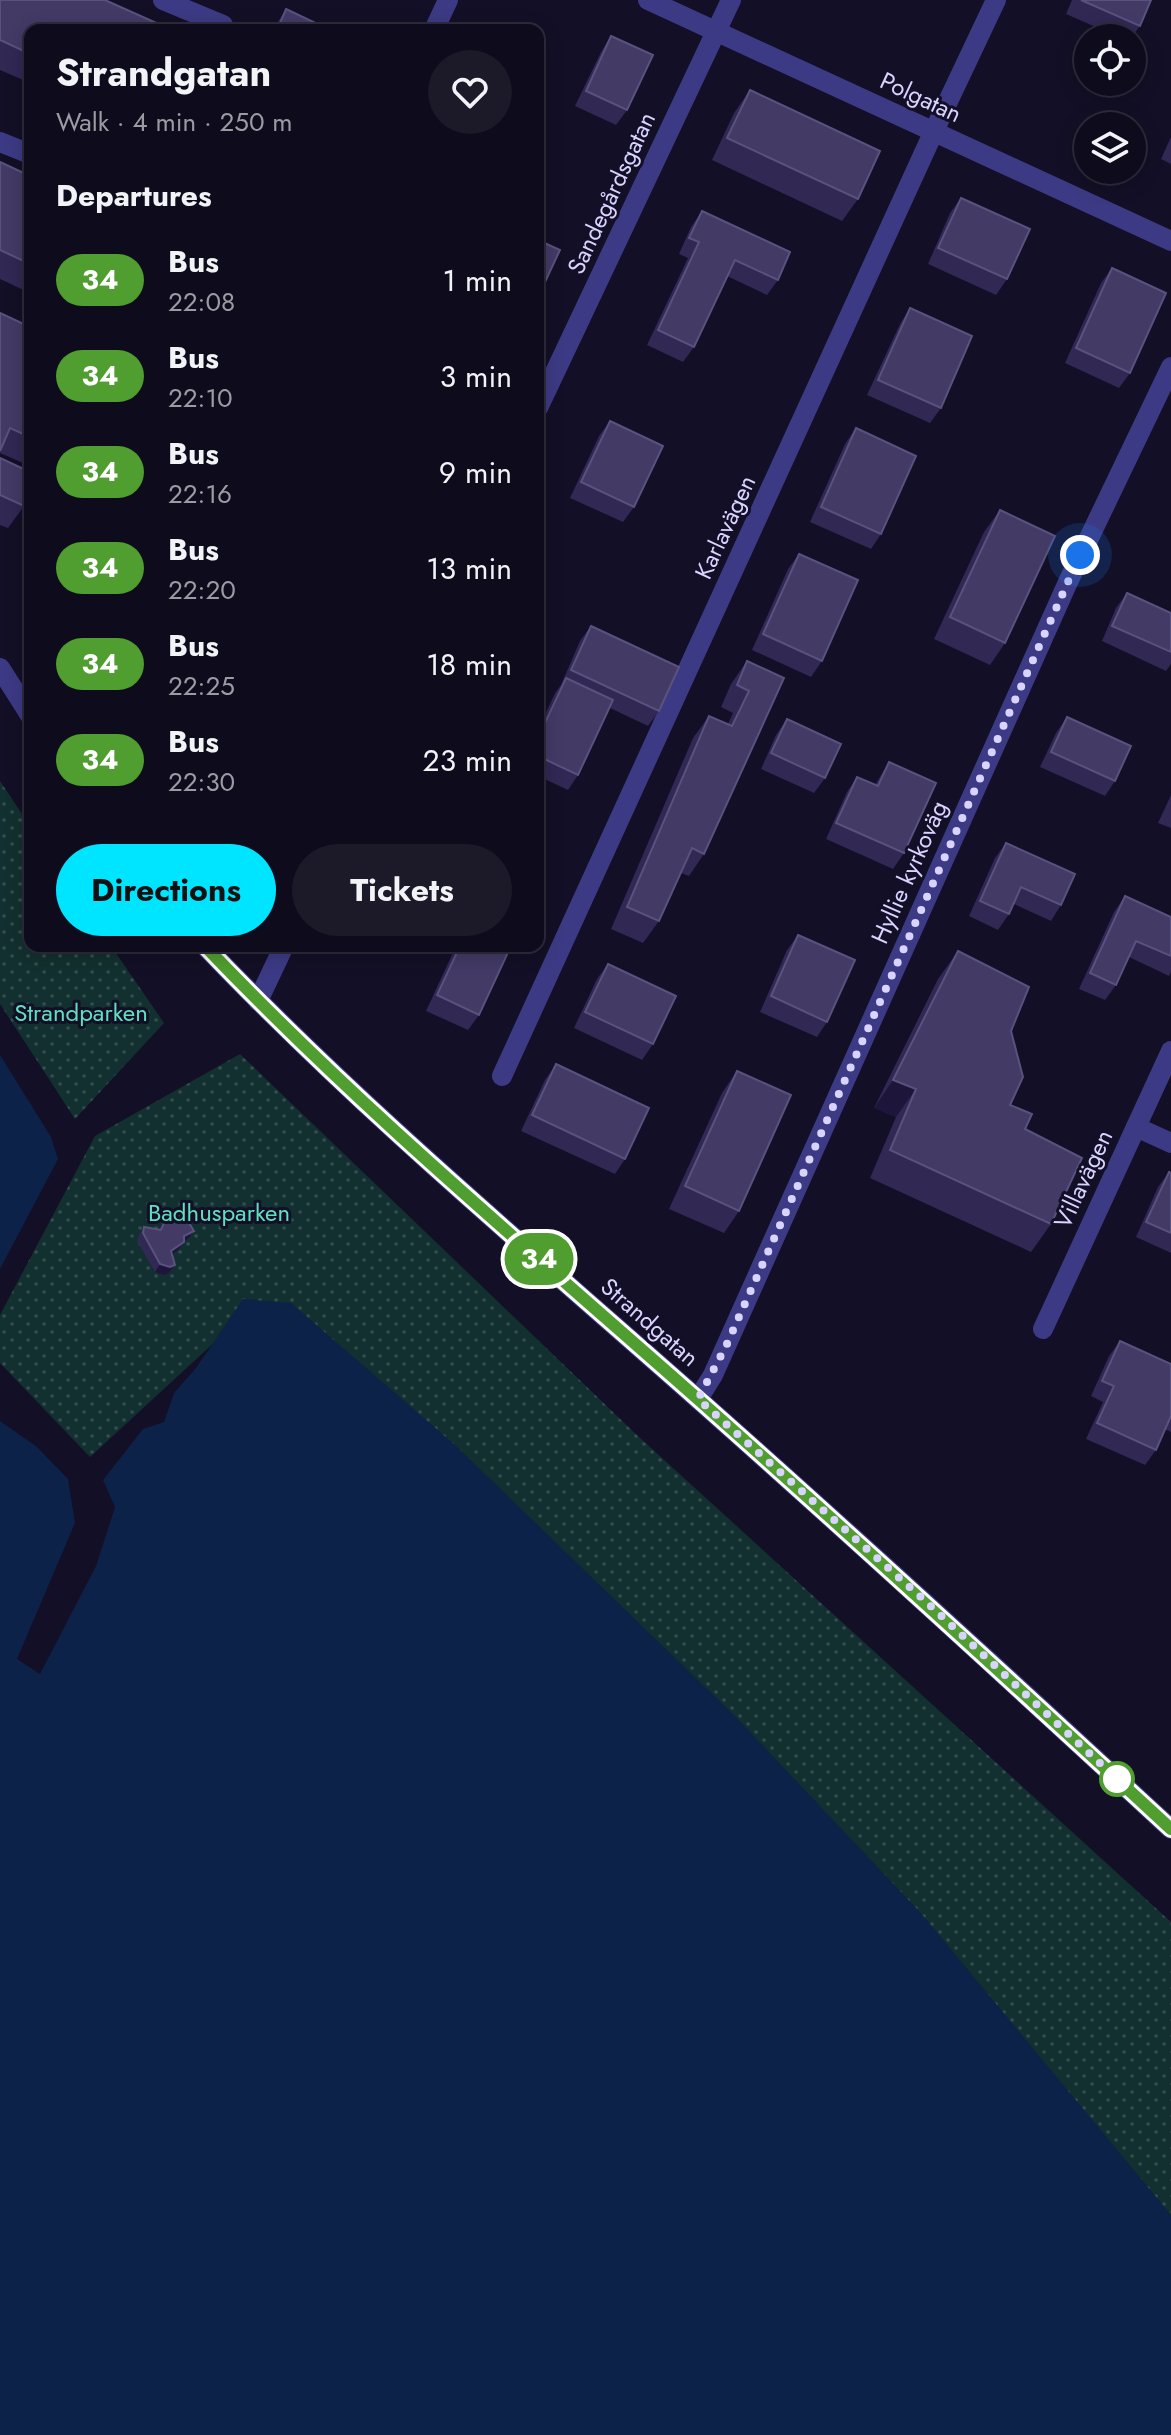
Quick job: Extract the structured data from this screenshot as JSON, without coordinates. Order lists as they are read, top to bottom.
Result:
{
  "streets": {
    "street": [
      "Polgatan",
      "Sandegårdsgatan",
      "Karlavägen",
      "Hyllie kyrkoväg",
      "Villavägen",
      "Strandgatan"
    ]
  },
  "crossings": [
    ["Polgatan", "Sandegårdsgatan"],
    ["Polgatan", "Karlavägen"],
    ["Hyllie kyrkoväg", "Strandgatan"]
  ],
  "parks": ["Strandparken", "Badhusparken"],
  "lines": ["bus line 34"],
  "page": {
    "on_map": "34",
    "heading": [
      ["Strandgatan", "Walk · 4 min · 250 m"],
      "Departures"
    ],
    "list": [
      {
        "mark": "34",
        "name": "Bus",
        "note": "22:08",
        "value": "1 min"
      },
      {
        "mark": "34",
        "name": "Bus",
        "note": "22:10",
        "value": "3 min"
      },
      {
        "mark": "34",
        "name": "Bus",
        "note": "22:16",
        "value": "9 min"
      },
      {
        "mark": "34",
        "name": "Bus",
        "note": "22:20",
        "value": "13 min"
      },
      {
        "mark": "34",
        "name": "Bus",
        "note": "22:25",
        "value": "18 min"
      },
      {
        "mark": "34",
        "name": "Bus",
        "note": "22:30",
        "value": "23 min"
      }
    ],
    "buttons": ["Directions", "Tickets"]
  }
}
